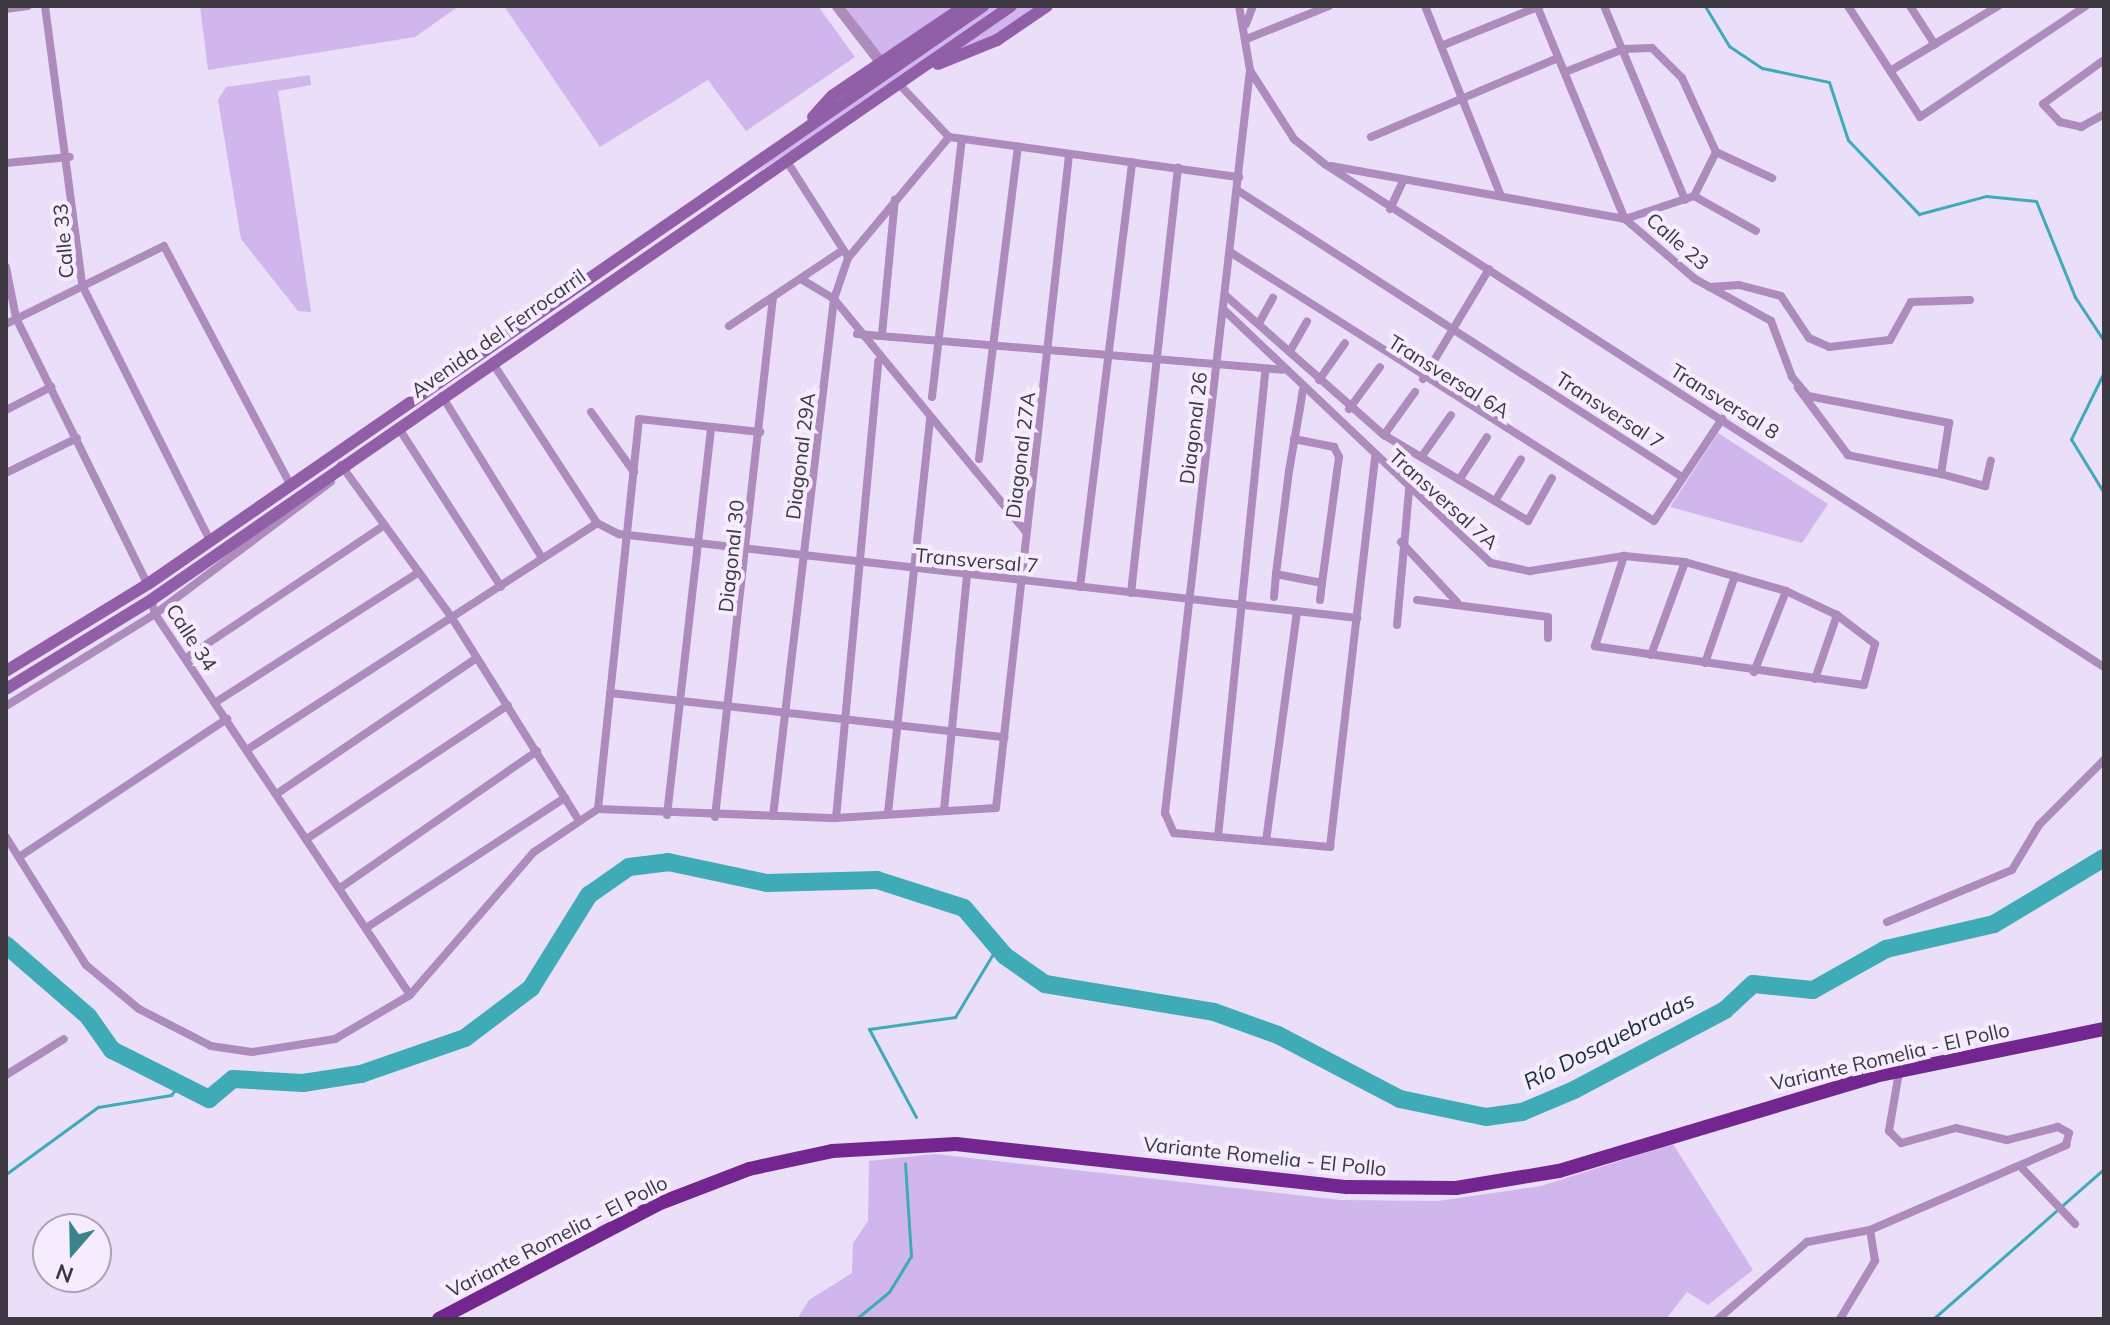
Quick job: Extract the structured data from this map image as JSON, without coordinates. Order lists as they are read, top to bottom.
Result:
{
  "streets": {
    "highway": ["Variante Romelia - El Pollo"],
    "main road": ["Avenida del Ferrocarril"],
    "street": [
      "Calle 33",
      "Calle 23",
      "Transversal 6A",
      "Transversal 8",
      "Transversal 7",
      "Diagonal 26",
      "Diagonal 27A",
      "Diagonal 29A",
      "Transversal 7A",
      "Diagonal 30",
      "Calle 34"
    ]
  },
  "crossings": [
    ["Calle 33", "Avenida del Ferrocarril"],
    ["Avenida del Ferrocarril", "Calle 34"],
    ["Transversal 6A", "Transversal 7"],
    ["Transversal 6A", "Diagonal 26"],
    ["Transversal 8", "Diagonal 26"],
    ["Transversal 7", "Diagonal 26"],
    ["Transversal 7", "Diagonal 27A"],
    ["Transversal 7", "Diagonal 29A"],
    ["Transversal 7", "Diagonal 30"],
    ["Diagonal 26", "Transversal 7A"]
  ],
  "water": ["Río Dosquebradas"],
  "north": "bottom"
}
